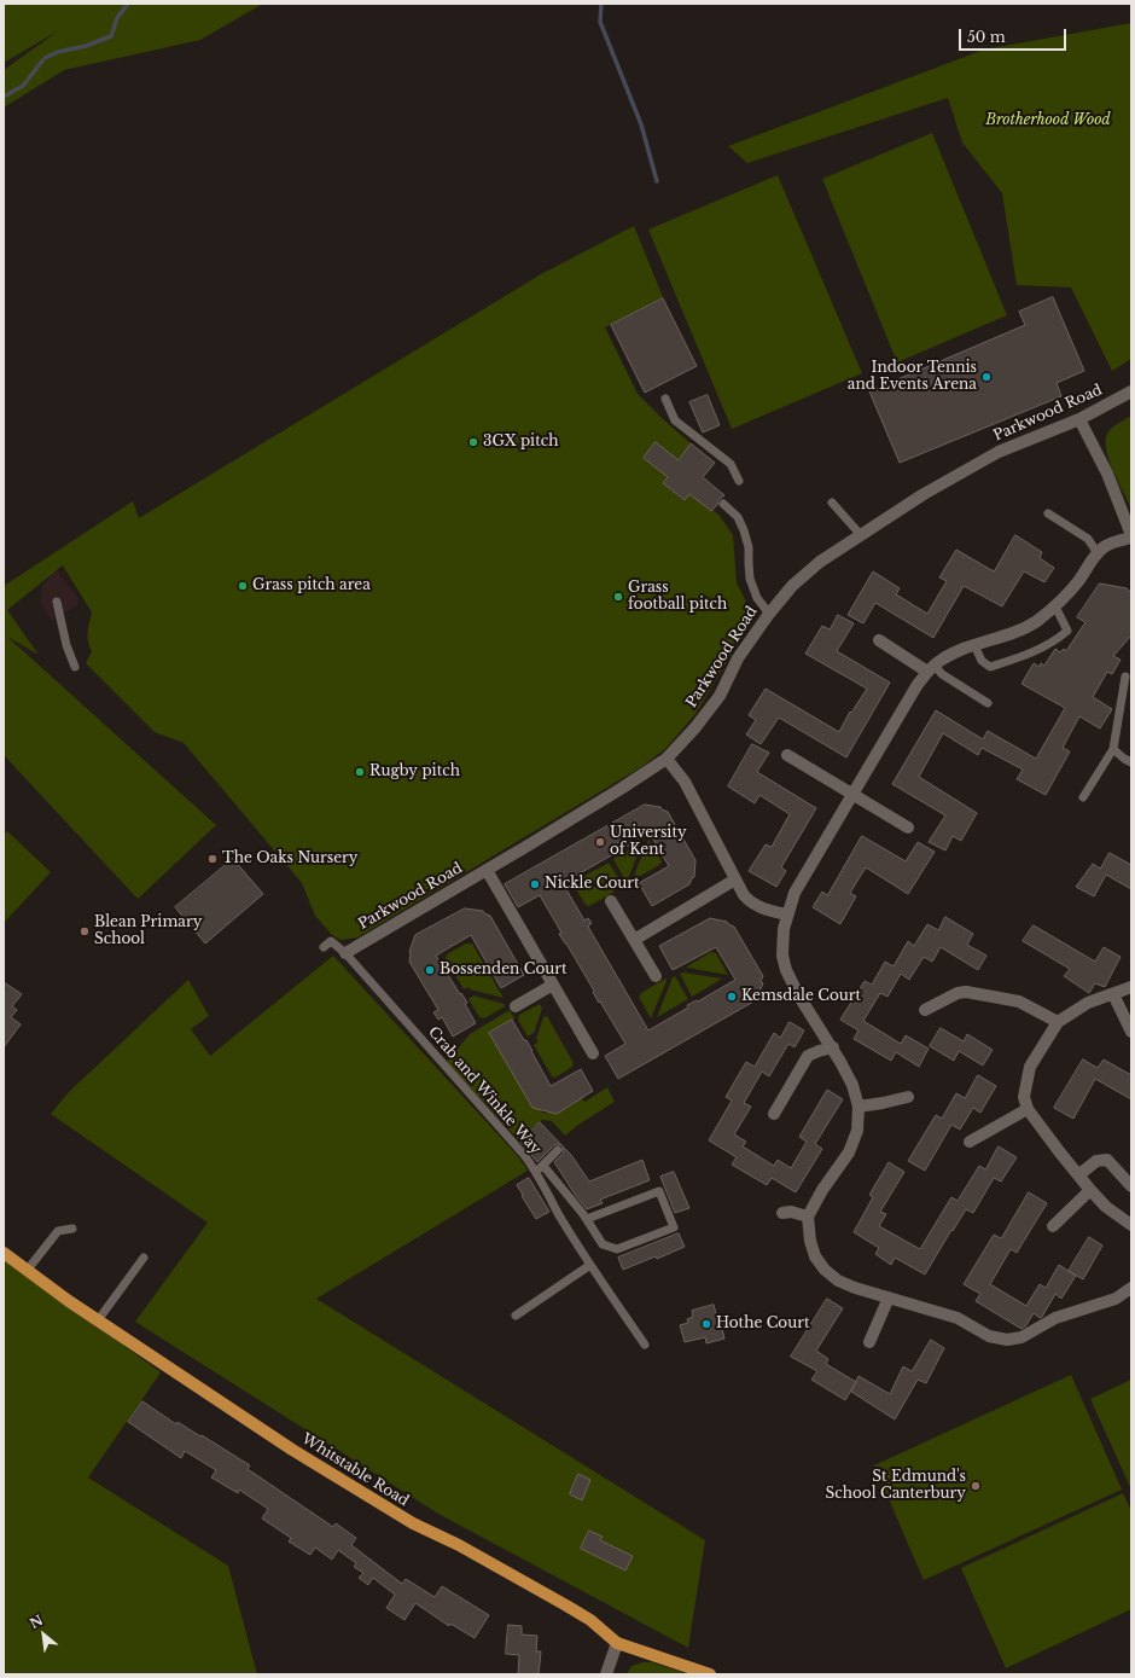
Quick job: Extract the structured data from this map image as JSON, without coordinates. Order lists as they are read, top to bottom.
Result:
{
  "streets": {
    "main road": ["Whitstable Road"],
    "street": ["Parkwood Road"],
    "lane": ["Crab and Winkle Way"]
  },
  "crossings": [
    ["Parkwood Road", "Crab and Winkle Way"]
  ],
  "parks": ["Brotherhood Wood"],
  "places": [
    "Indoor Tennis and Events Arena",
    "3GX pitch",
    "Grass pitch area",
    "Grass football pitch",
    "Rugby pitch",
    "University of Kent",
    "The Oaks Nursery",
    "Nickle Court",
    "Blean Primary School",
    "Bossenden Court",
    "Kemsdale Court",
    "Hothe Court",
    "St Edmund's School Canterbury"
  ],
  "scale_bar": "50 m",
  "north": "top left"
}
